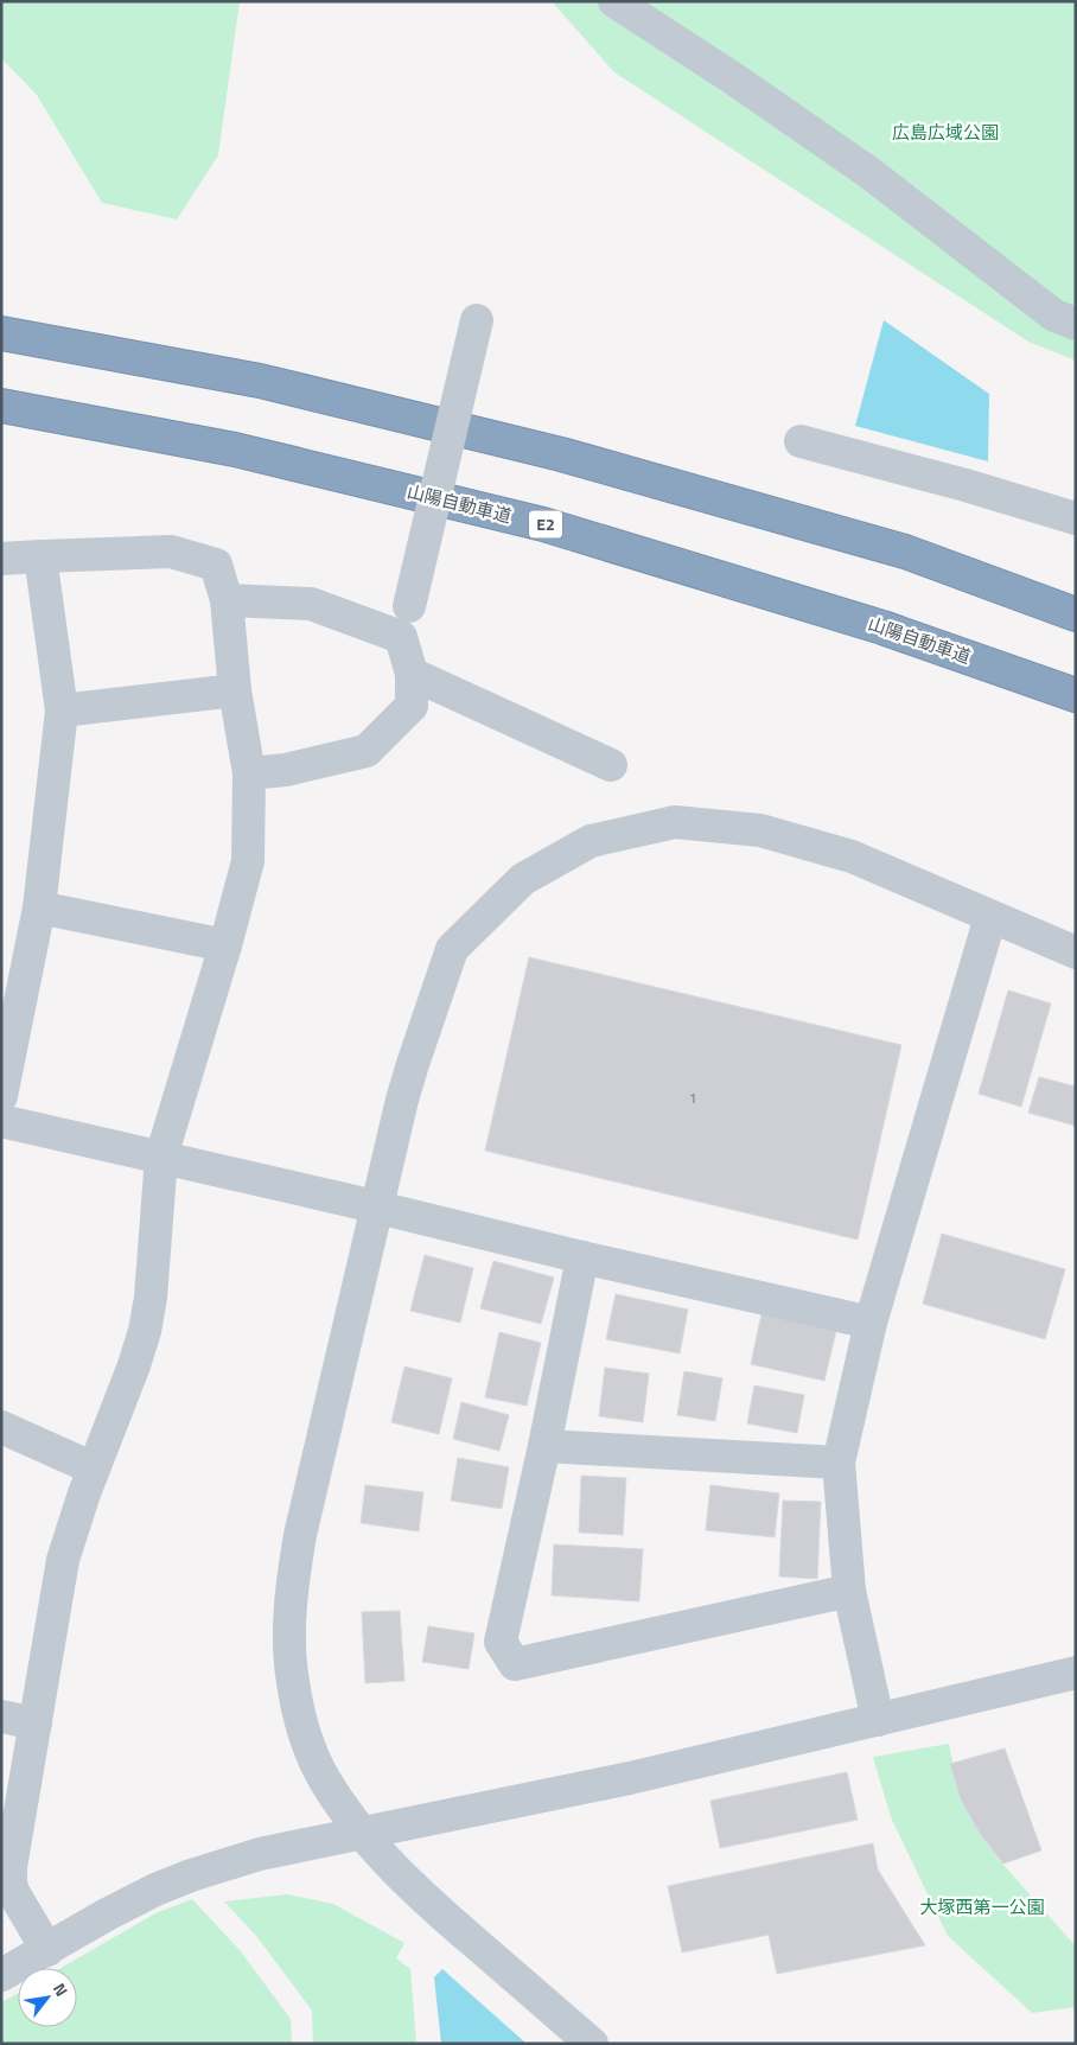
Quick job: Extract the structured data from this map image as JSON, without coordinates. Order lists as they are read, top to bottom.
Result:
{
  "streets": {
    "highway": ["山陽自動車道", "E2"]
  },
  "parks": ["広島広域公園", "大塚西第一公園"],
  "house_numbers": ["1"],
  "north": "top right"
}
